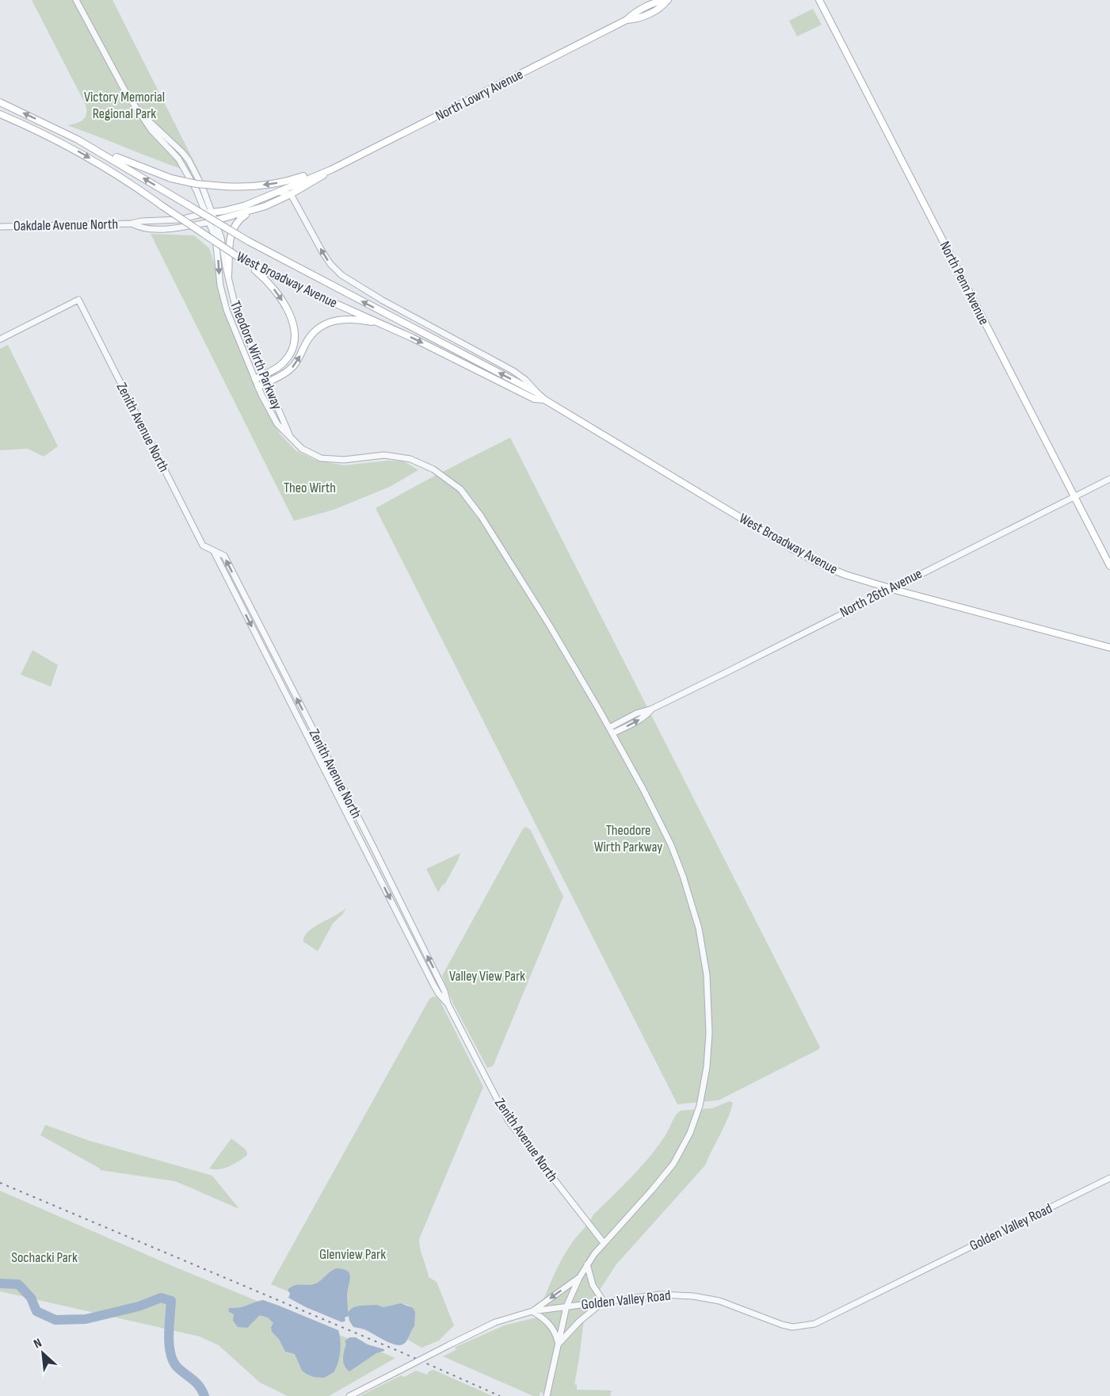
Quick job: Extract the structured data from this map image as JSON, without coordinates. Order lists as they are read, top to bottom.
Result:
{
  "streets": {
    "main road": ["North Lowry Avenue", "West Broadway Avenue", "North Penn Avenue"],
    "street": [
      "Oakdale Avenue North",
      "Theodore Wirth Parkway",
      "Zenith Avenue North",
      "North 26th Avenue",
      "Golden Valley Road"
    ]
  },
  "crossings": [
    ["North Lowry Avenue", "Oakdale Avenue North"],
    ["North Lowry Avenue", "West Broadway Avenue"],
    ["North Lowry Avenue", "Theodore Wirth Parkway"],
    ["Oakdale Avenue North", "Theodore Wirth Parkway"],
    ["West Broadway Avenue", "North 26th Avenue"],
    ["North Penn Avenue", "North 26th Avenue"],
    ["Theodore Wirth Parkway", "Zenith Avenue North"],
    ["Theodore Wirth Parkway", "North 26th Avenue"],
    ["Theodore Wirth Parkway", "Golden Valley Road"]
  ],
  "parks": [
    "Victory Memorial Regional Park",
    "Theo Wirth",
    "Theodore Wirth Parkway",
    "Valley View Park",
    "Glenview Park",
    "Sochacki Park"
  ],
  "north": "top left"
}
